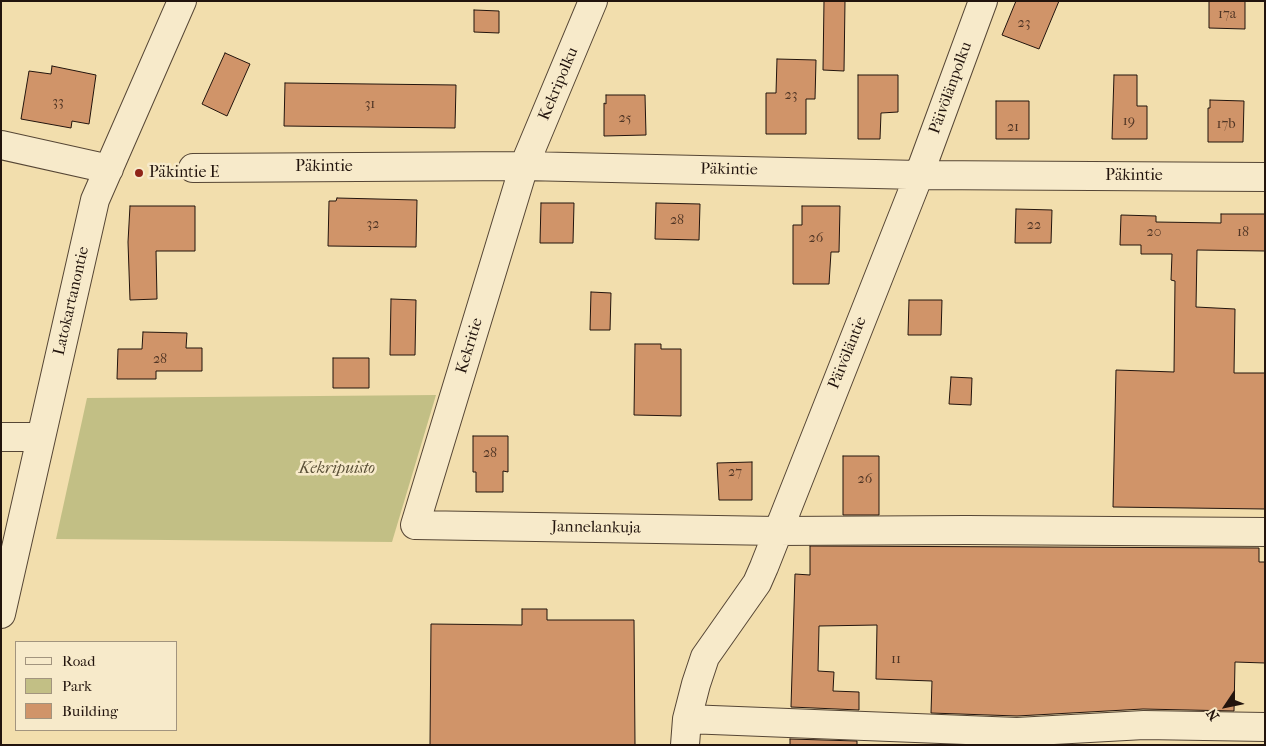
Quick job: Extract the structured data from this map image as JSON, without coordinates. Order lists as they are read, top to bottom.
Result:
{
  "streets": {
    "street": [
      "Kekripolku",
      "Päivölänpolku",
      "Päkintie",
      "Latokartanontie",
      "Kekritie",
      "Päivöläntie",
      "Jannelankuja"
    ]
  },
  "crossings": [
    ["Kekripolku", "Päkintie"],
    ["Kekripolku", "Kekritie"],
    ["Päivölänpolku", "Päkintie"],
    ["Päivölänpolku", "Päivöläntie"],
    ["Päkintie", "Kekritie"],
    ["Päkintie", "Päivöläntie"],
    ["Kekritie", "Jannelankuja"],
    ["Päivöläntie", "Jannelankuja"]
  ],
  "parks": ["Kekripuisto"],
  "places": ["Päkintie E"],
  "house_numbers": [
    "17a",
    "23",
    "23",
    "33",
    "31",
    "25",
    "19",
    "17b",
    "21",
    "28",
    "32",
    "22",
    "20",
    "18",
    "26",
    "28",
    "28",
    "27",
    "26",
    "11"
  ],
  "legend": ["Road", "Park", "Building"],
  "north": "bottom left"
}
